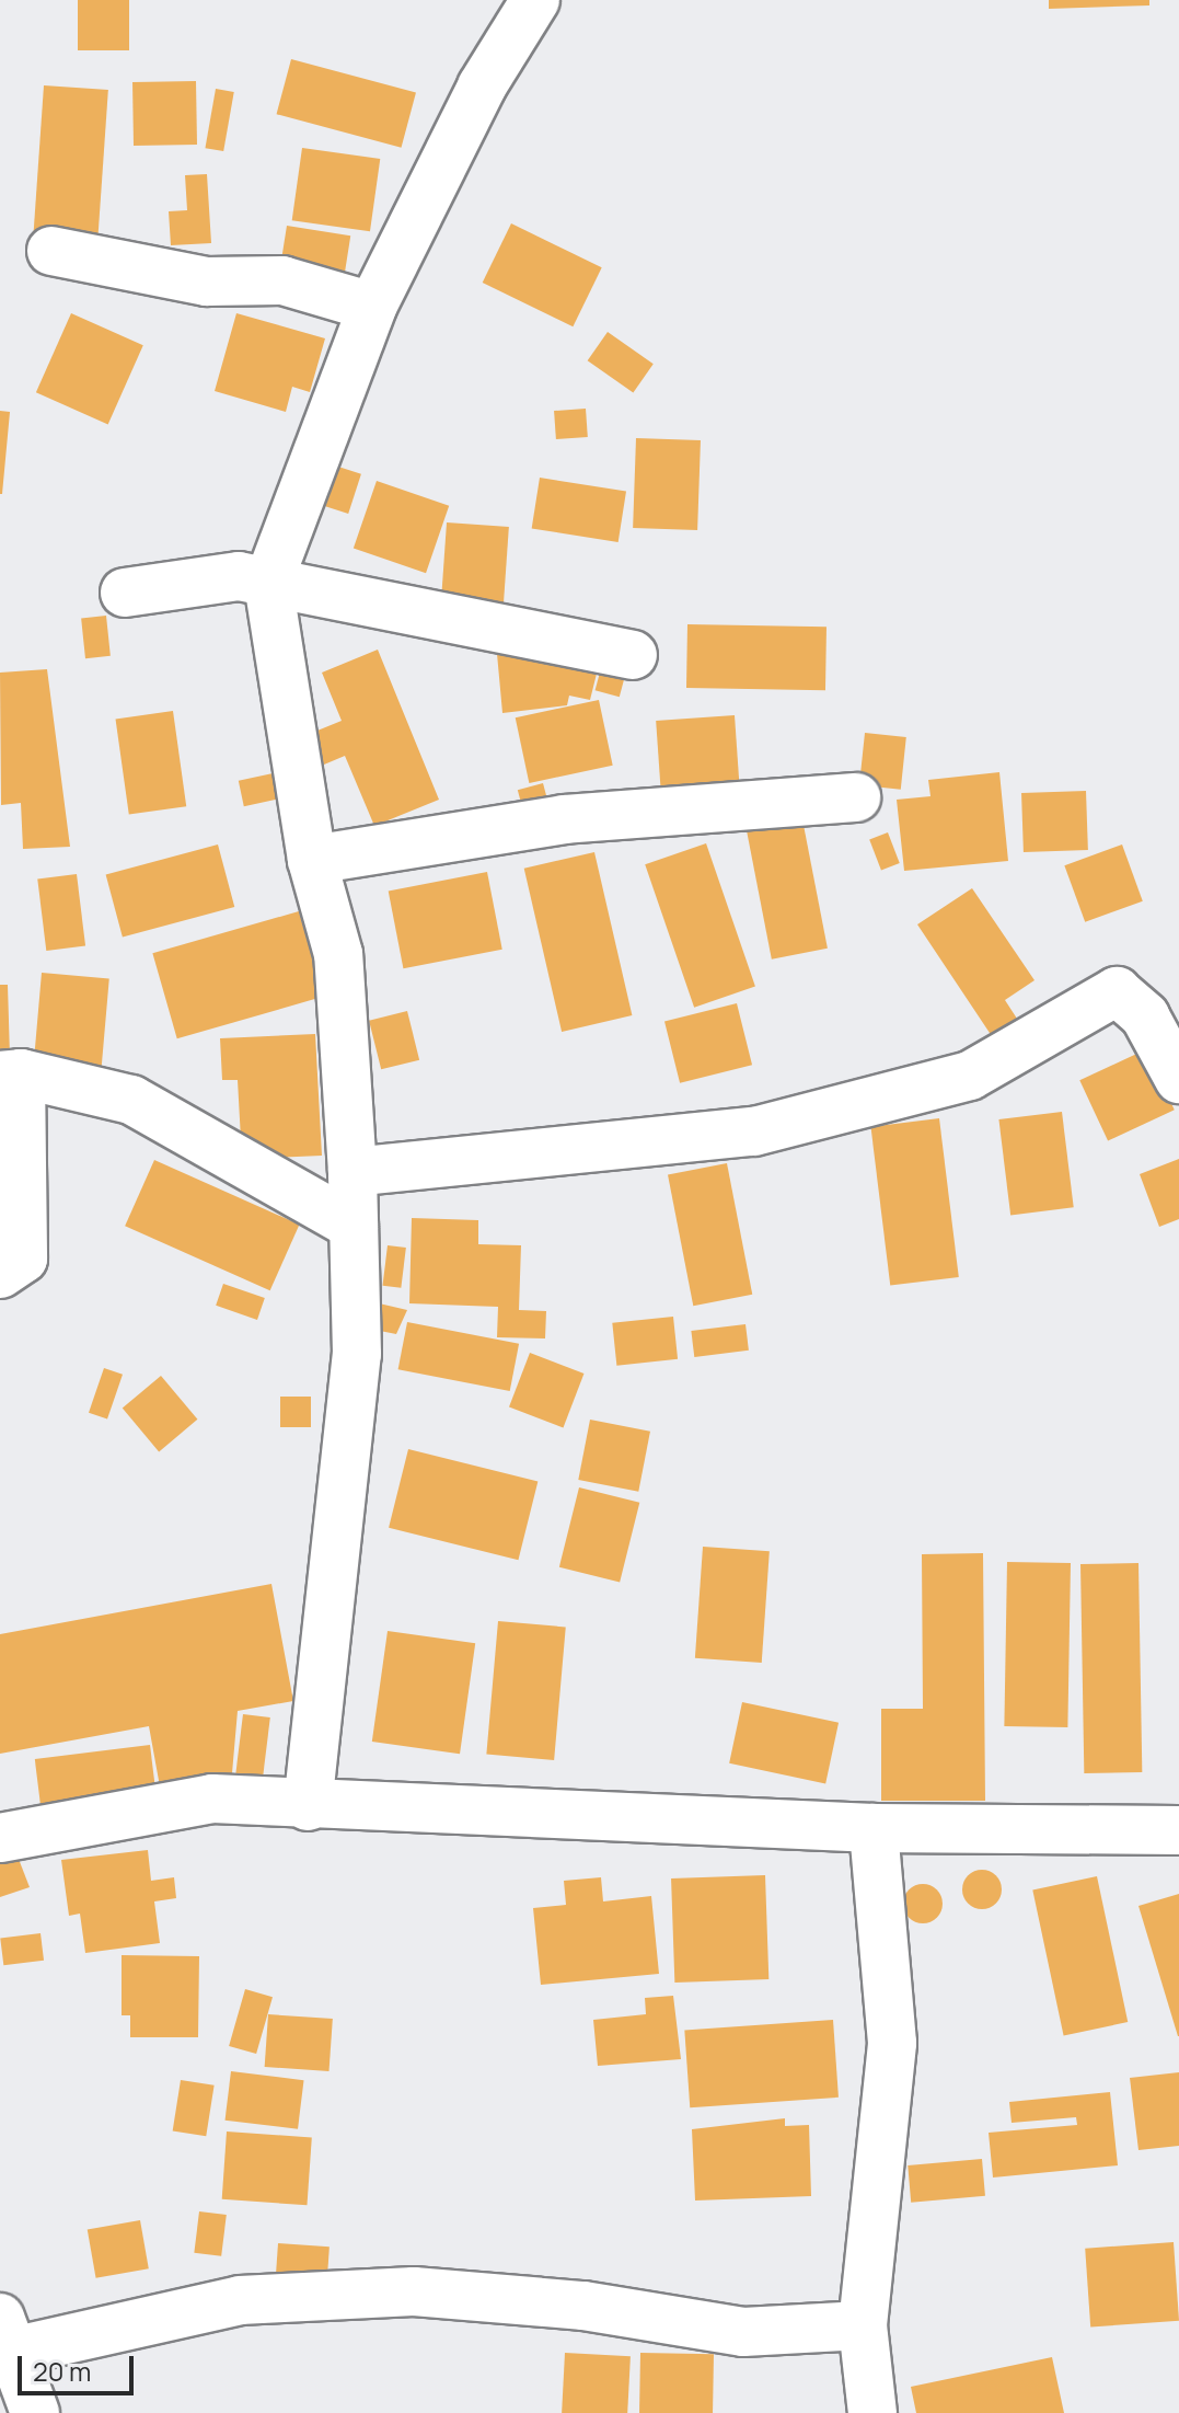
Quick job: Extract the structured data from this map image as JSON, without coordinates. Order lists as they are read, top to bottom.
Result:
{
  "scale_bar": "20 m"
}
